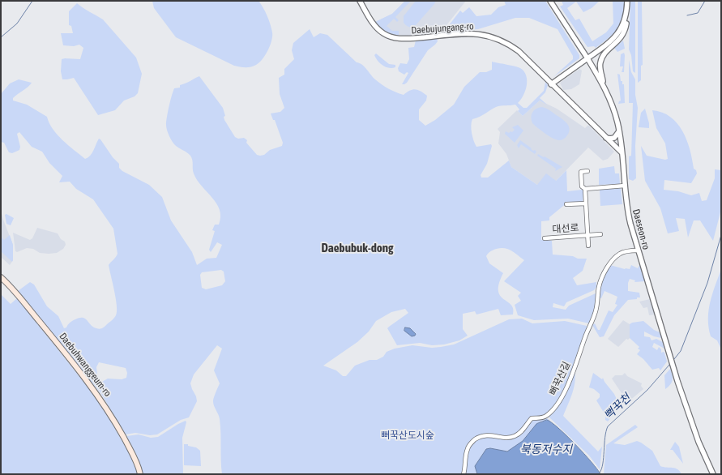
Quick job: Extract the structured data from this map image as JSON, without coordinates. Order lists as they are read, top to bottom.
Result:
{
  "streets": {
    "main road": ["Daebuhwanggeum-ro"],
    "street": [
      "Daebujungang-ro",
      "대선로",
      "Daeseon-ro",
      "뻐꾹산길"
    ]
  },
  "crossings": [
    ["Daebujungang-ro", "Daeseon-ro"],
    ["Daeseon-ro", "뻐꾹산길"]
  ],
  "districts": ["Daebubuk-dong"],
  "water": ["뻑꾹천", "북동저수지"],
  "parks": ["뻐꾹산도시숲"]
}
